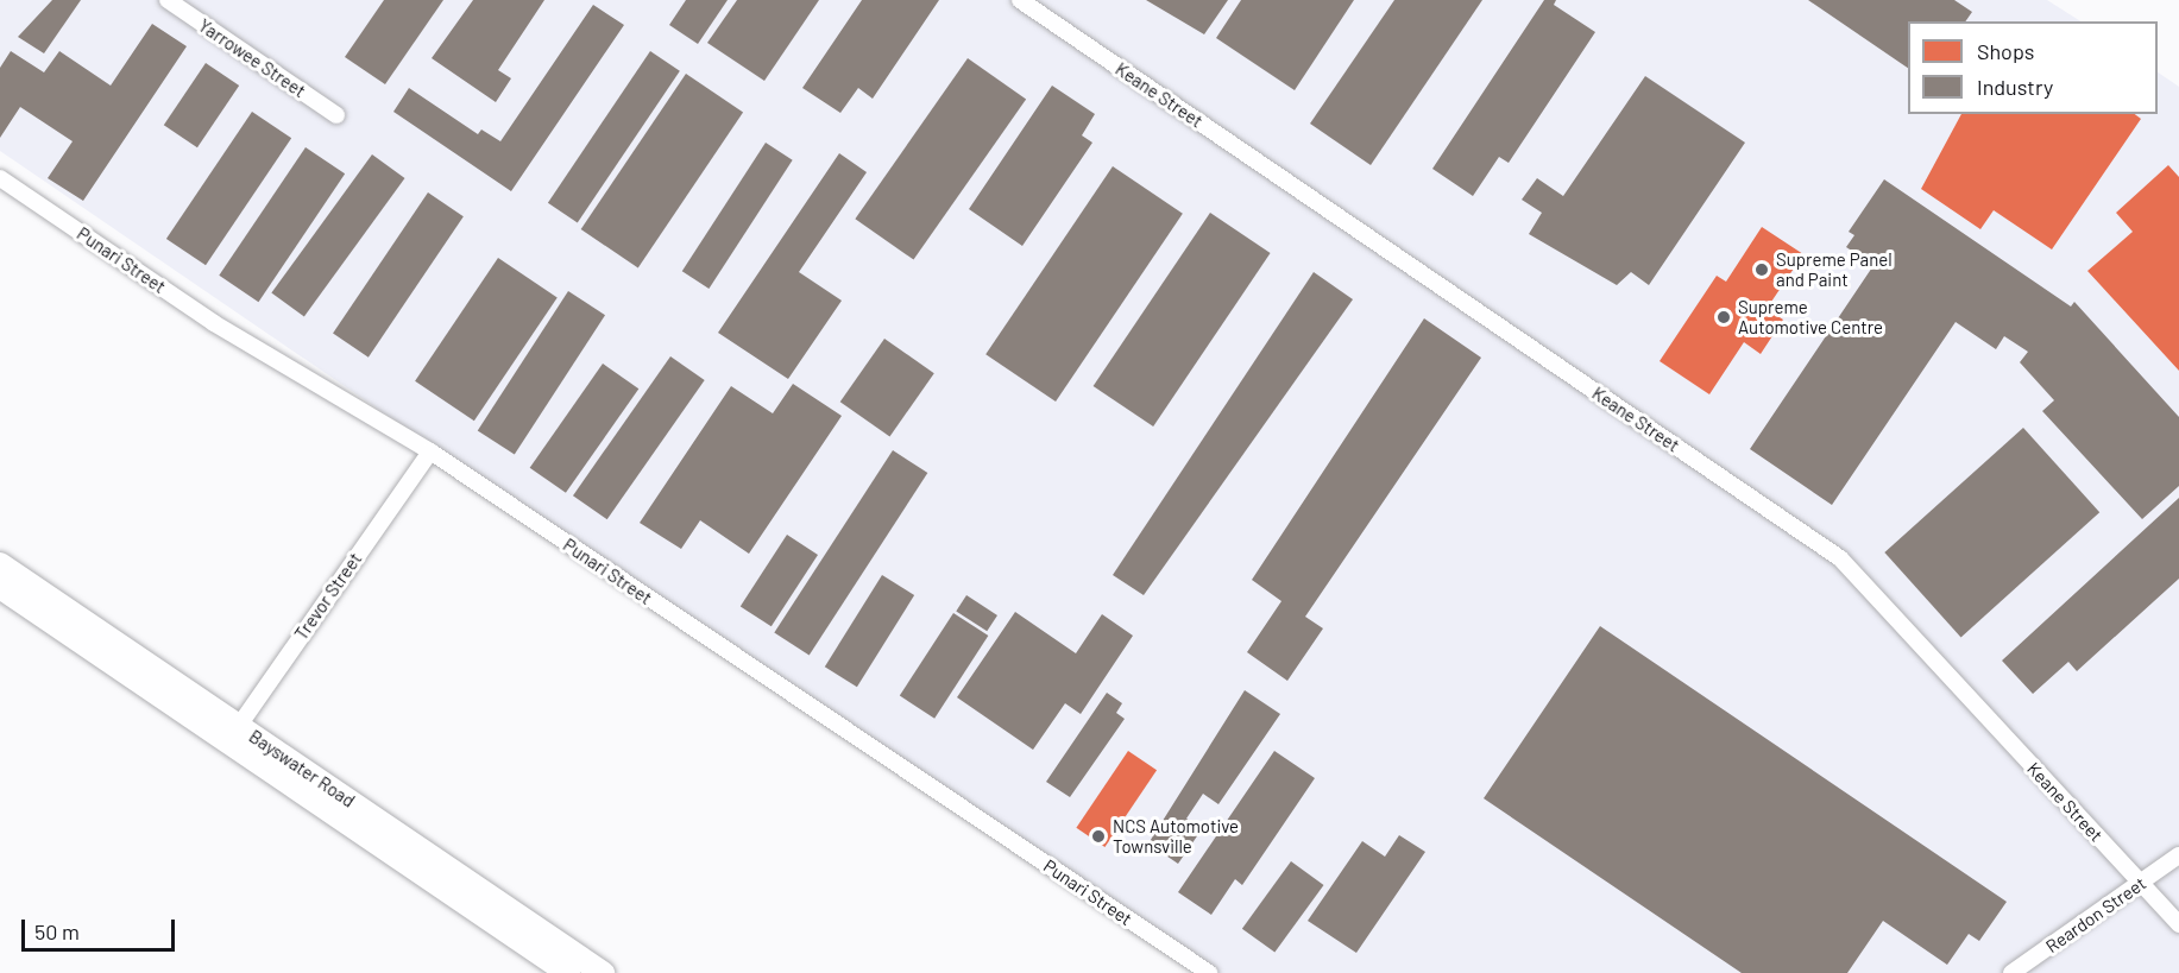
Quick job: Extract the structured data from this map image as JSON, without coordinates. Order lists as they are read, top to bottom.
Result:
{
  "streets": {
    "main road": ["Bayswater Road"],
    "street": [
      "Yarrowee Street",
      "Keane Street",
      "Punari Street",
      "Trevor Street",
      "Reardon Street"
    ]
  },
  "crossings": [
    ["Keane Street", "Reardon Street"],
    ["Punari Street", "Trevor Street"],
    ["Trevor Street", "Bayswater Road"]
  ],
  "places": ["Supreme Panel and Paint", "Supreme Automotive Centre", "NCS Automotive Townsville"],
  "legend": ["Shops", "Industry"],
  "scale_bar": "50 m"
}
